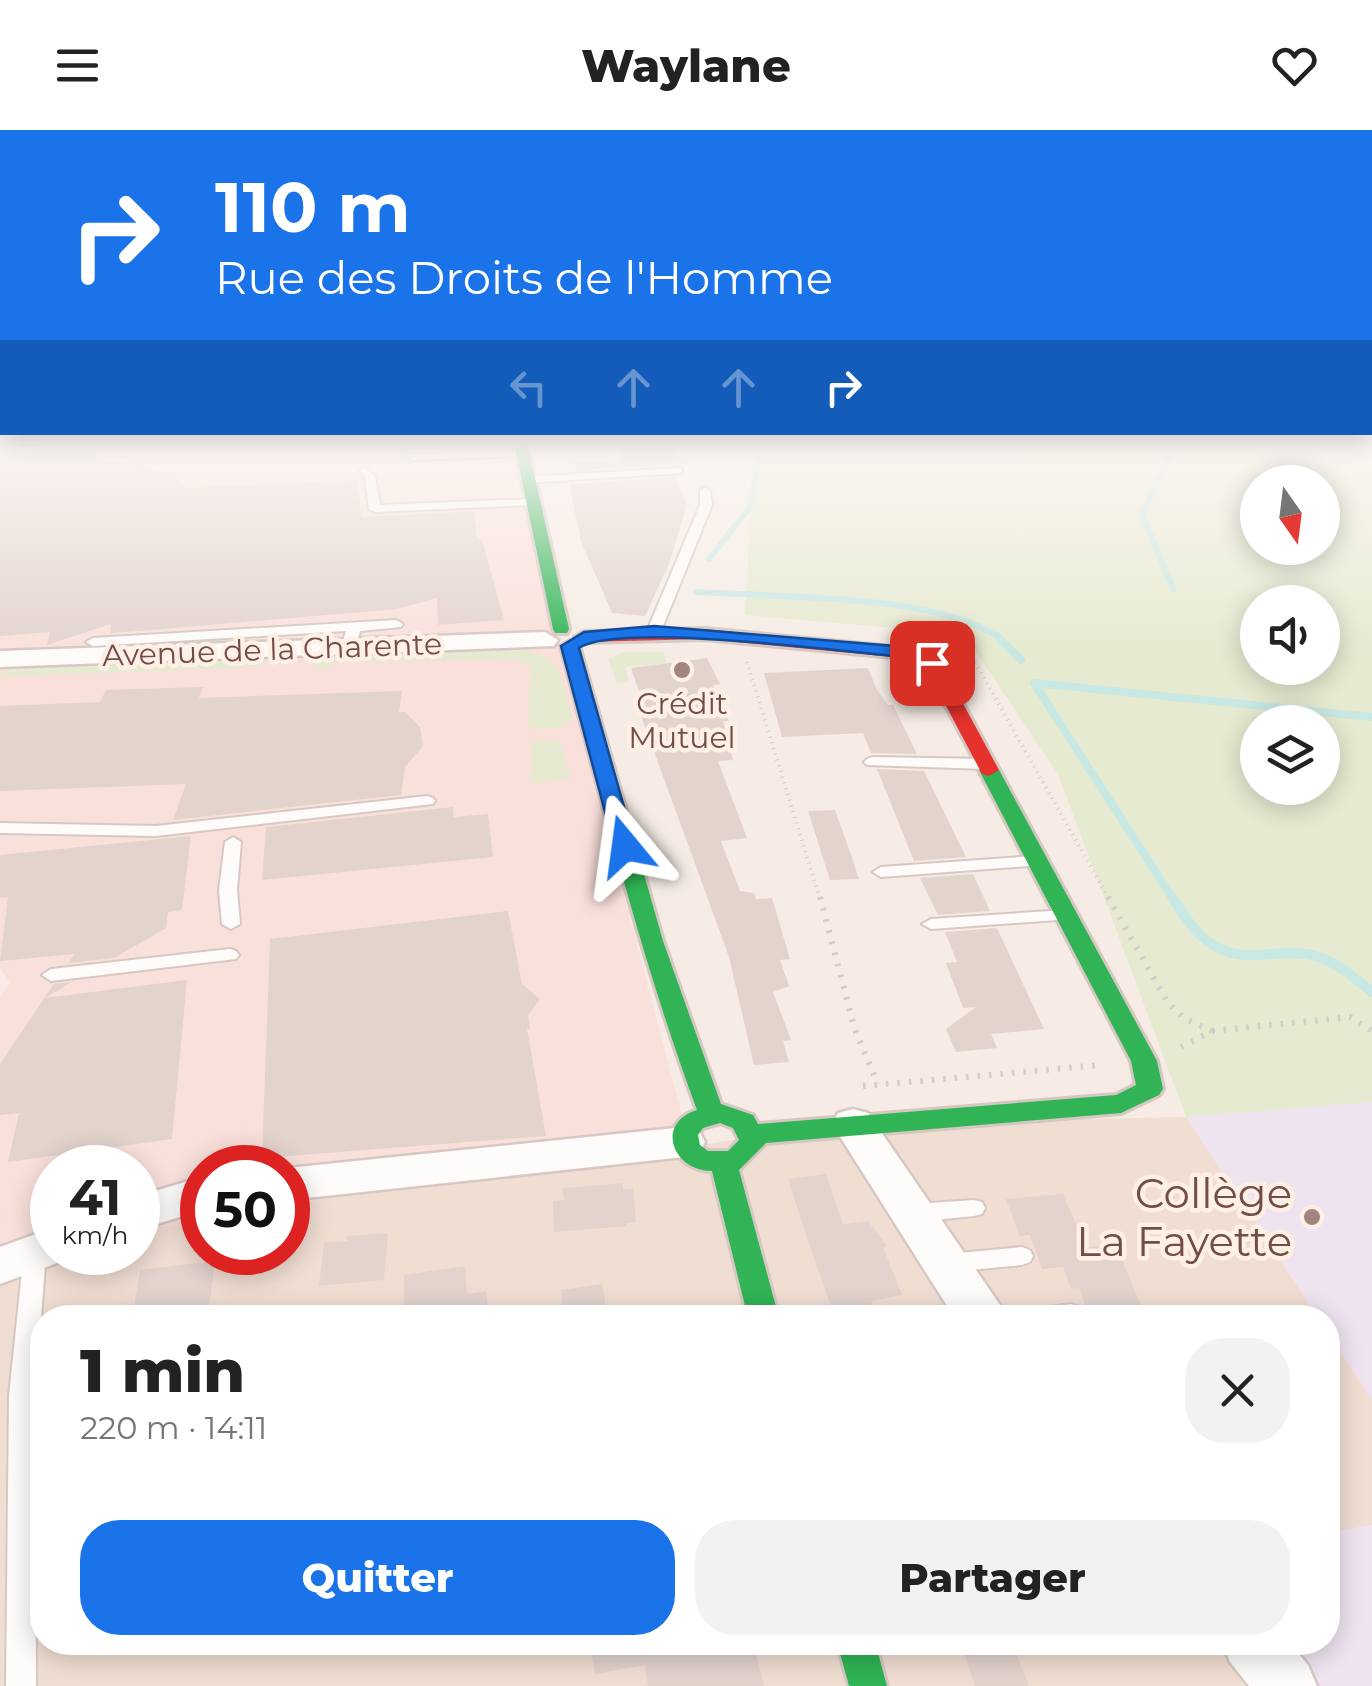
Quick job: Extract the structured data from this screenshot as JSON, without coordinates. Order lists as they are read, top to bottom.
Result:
{
  "streets": {
    "street": ["Avenue de la Charente"]
  },
  "places": ["Crédit Mutuel", "Collège La Fayette"],
  "north": "bottom",
  "page": {
    "header": "Waylane",
    "turn": ["110 m", "Rue des Droits de l'Homme"],
    "speed": "41 km/h",
    "limit": "50",
    "heading": ["1 min", "220 m · 14:11"],
    "buttons": ["Quitter", "Partager"]
  }
}
